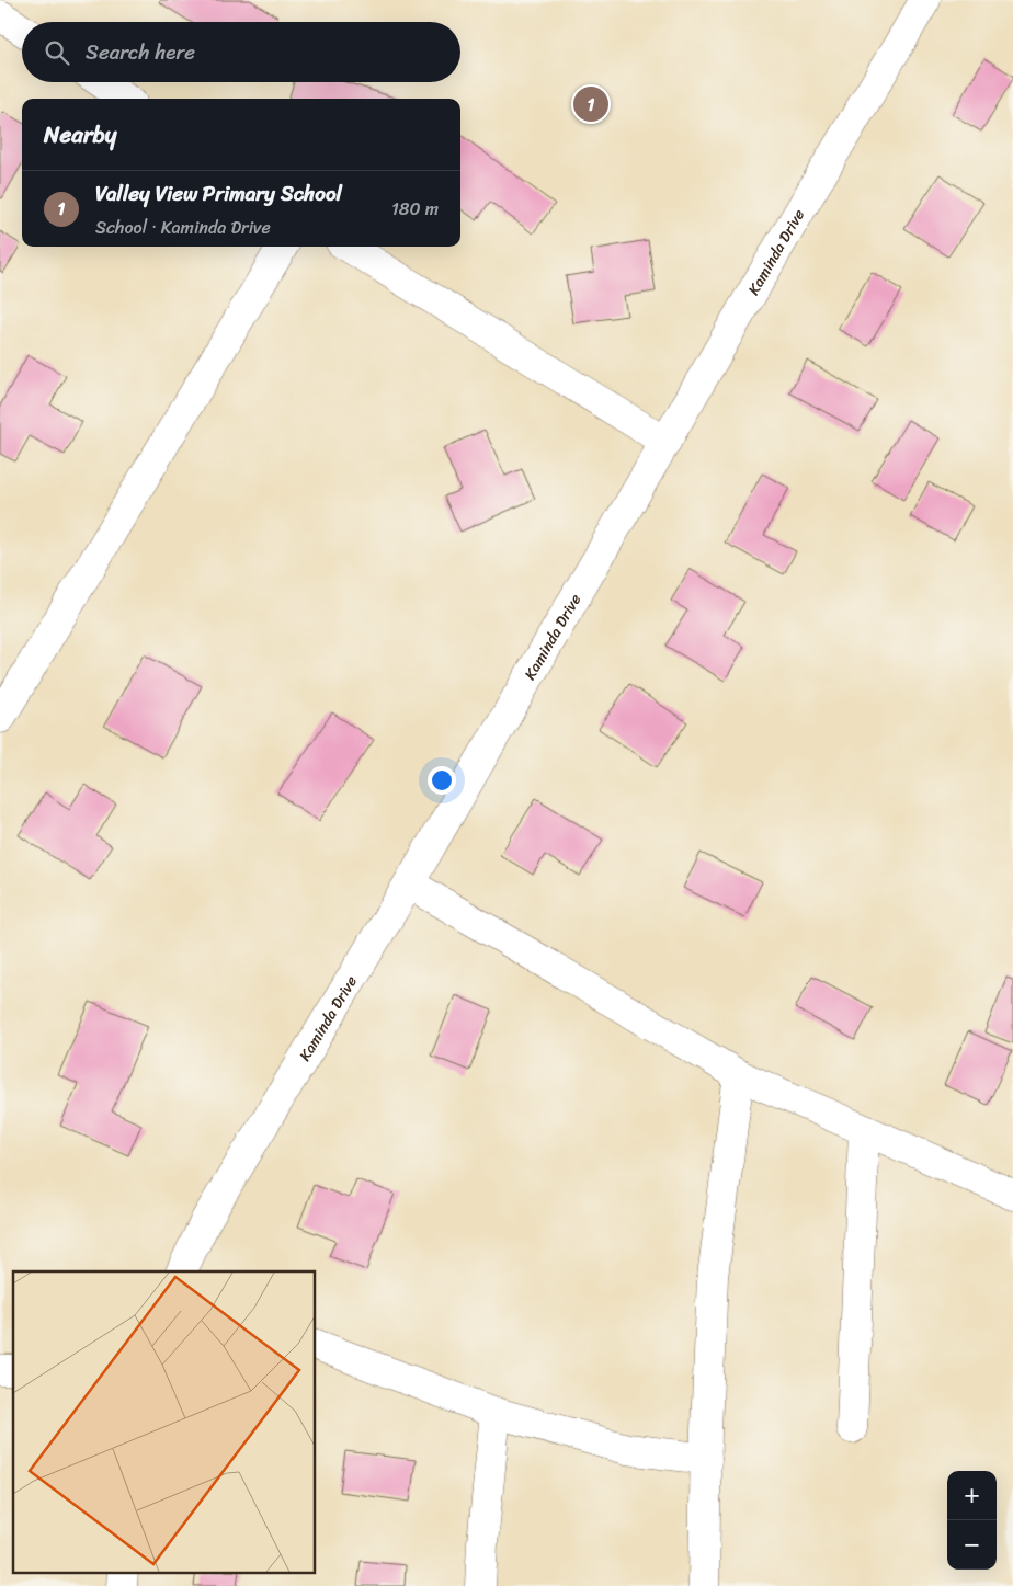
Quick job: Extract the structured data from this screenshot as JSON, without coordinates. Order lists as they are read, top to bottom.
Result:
{
  "streets": {
    "street": ["Kaminda Drive"]
  },
  "page": {
    "search": "Search here",
    "pins": "1",
    "heading": "Nearby",
    "list": [
      {
        "mark": "1",
        "name": "Valley View Primary School",
        "note": "School · Kaminda Drive",
        "value": "180 m"
      }
    ],
    "map_buttons": ["+", "−"]
  }
}
